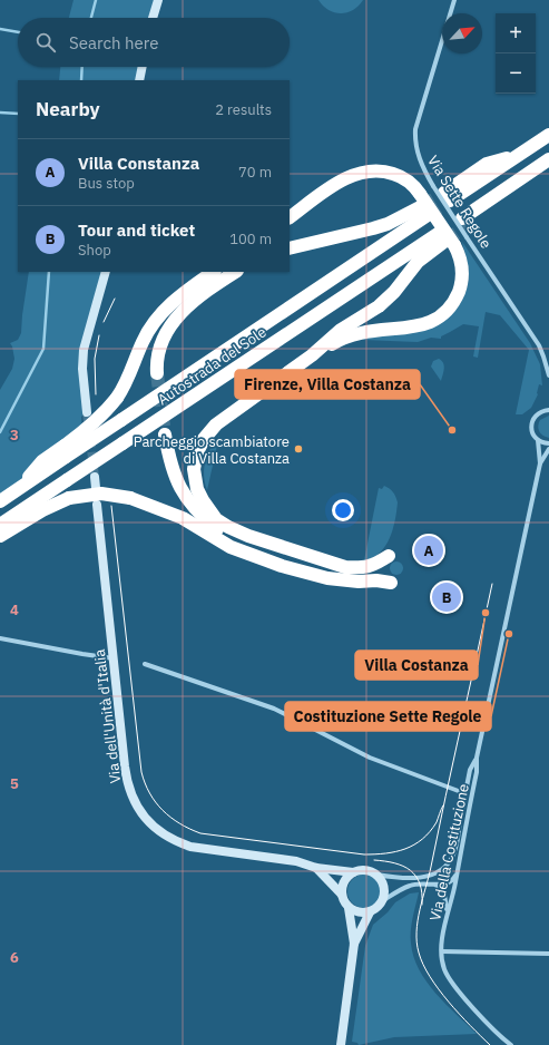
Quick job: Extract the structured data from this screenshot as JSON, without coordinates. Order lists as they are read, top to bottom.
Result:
{
  "streets": {
    "highway": ["Autostrada del Sole"],
    "street": ["Via Sette Regole", "Via dell'Unità d'Italia", "Via della Costituzione"]
  },
  "crossings": [
    ["Via dell'Unità d'Italia", "Via della Costituzione"]
  ],
  "places": [
    "Firenze, Villa Costanza",
    "Parcheggio scambiatore di Villa Costanza",
    "Villa Costanza",
    "Costituzione Sette Regole"
  ],
  "north": "top right",
  "page": {
    "map_buttons": ["+", "−"],
    "search": "Search here",
    "heading": ["Nearby", "2 results"],
    "list": [
      {
        "mark": "A",
        "name": "Villa Constanza",
        "note": "Bus stop",
        "value": "70 m"
      },
      {
        "mark": "B",
        "name": "Tour and ticket",
        "note": "Shop",
        "value": "100 m"
      }
    ],
    "pins": ["A", "B"]
  },
  "grid": {
    "rows": [
      "3",
      "4",
      "5",
      "6"
    ]
  }
}
